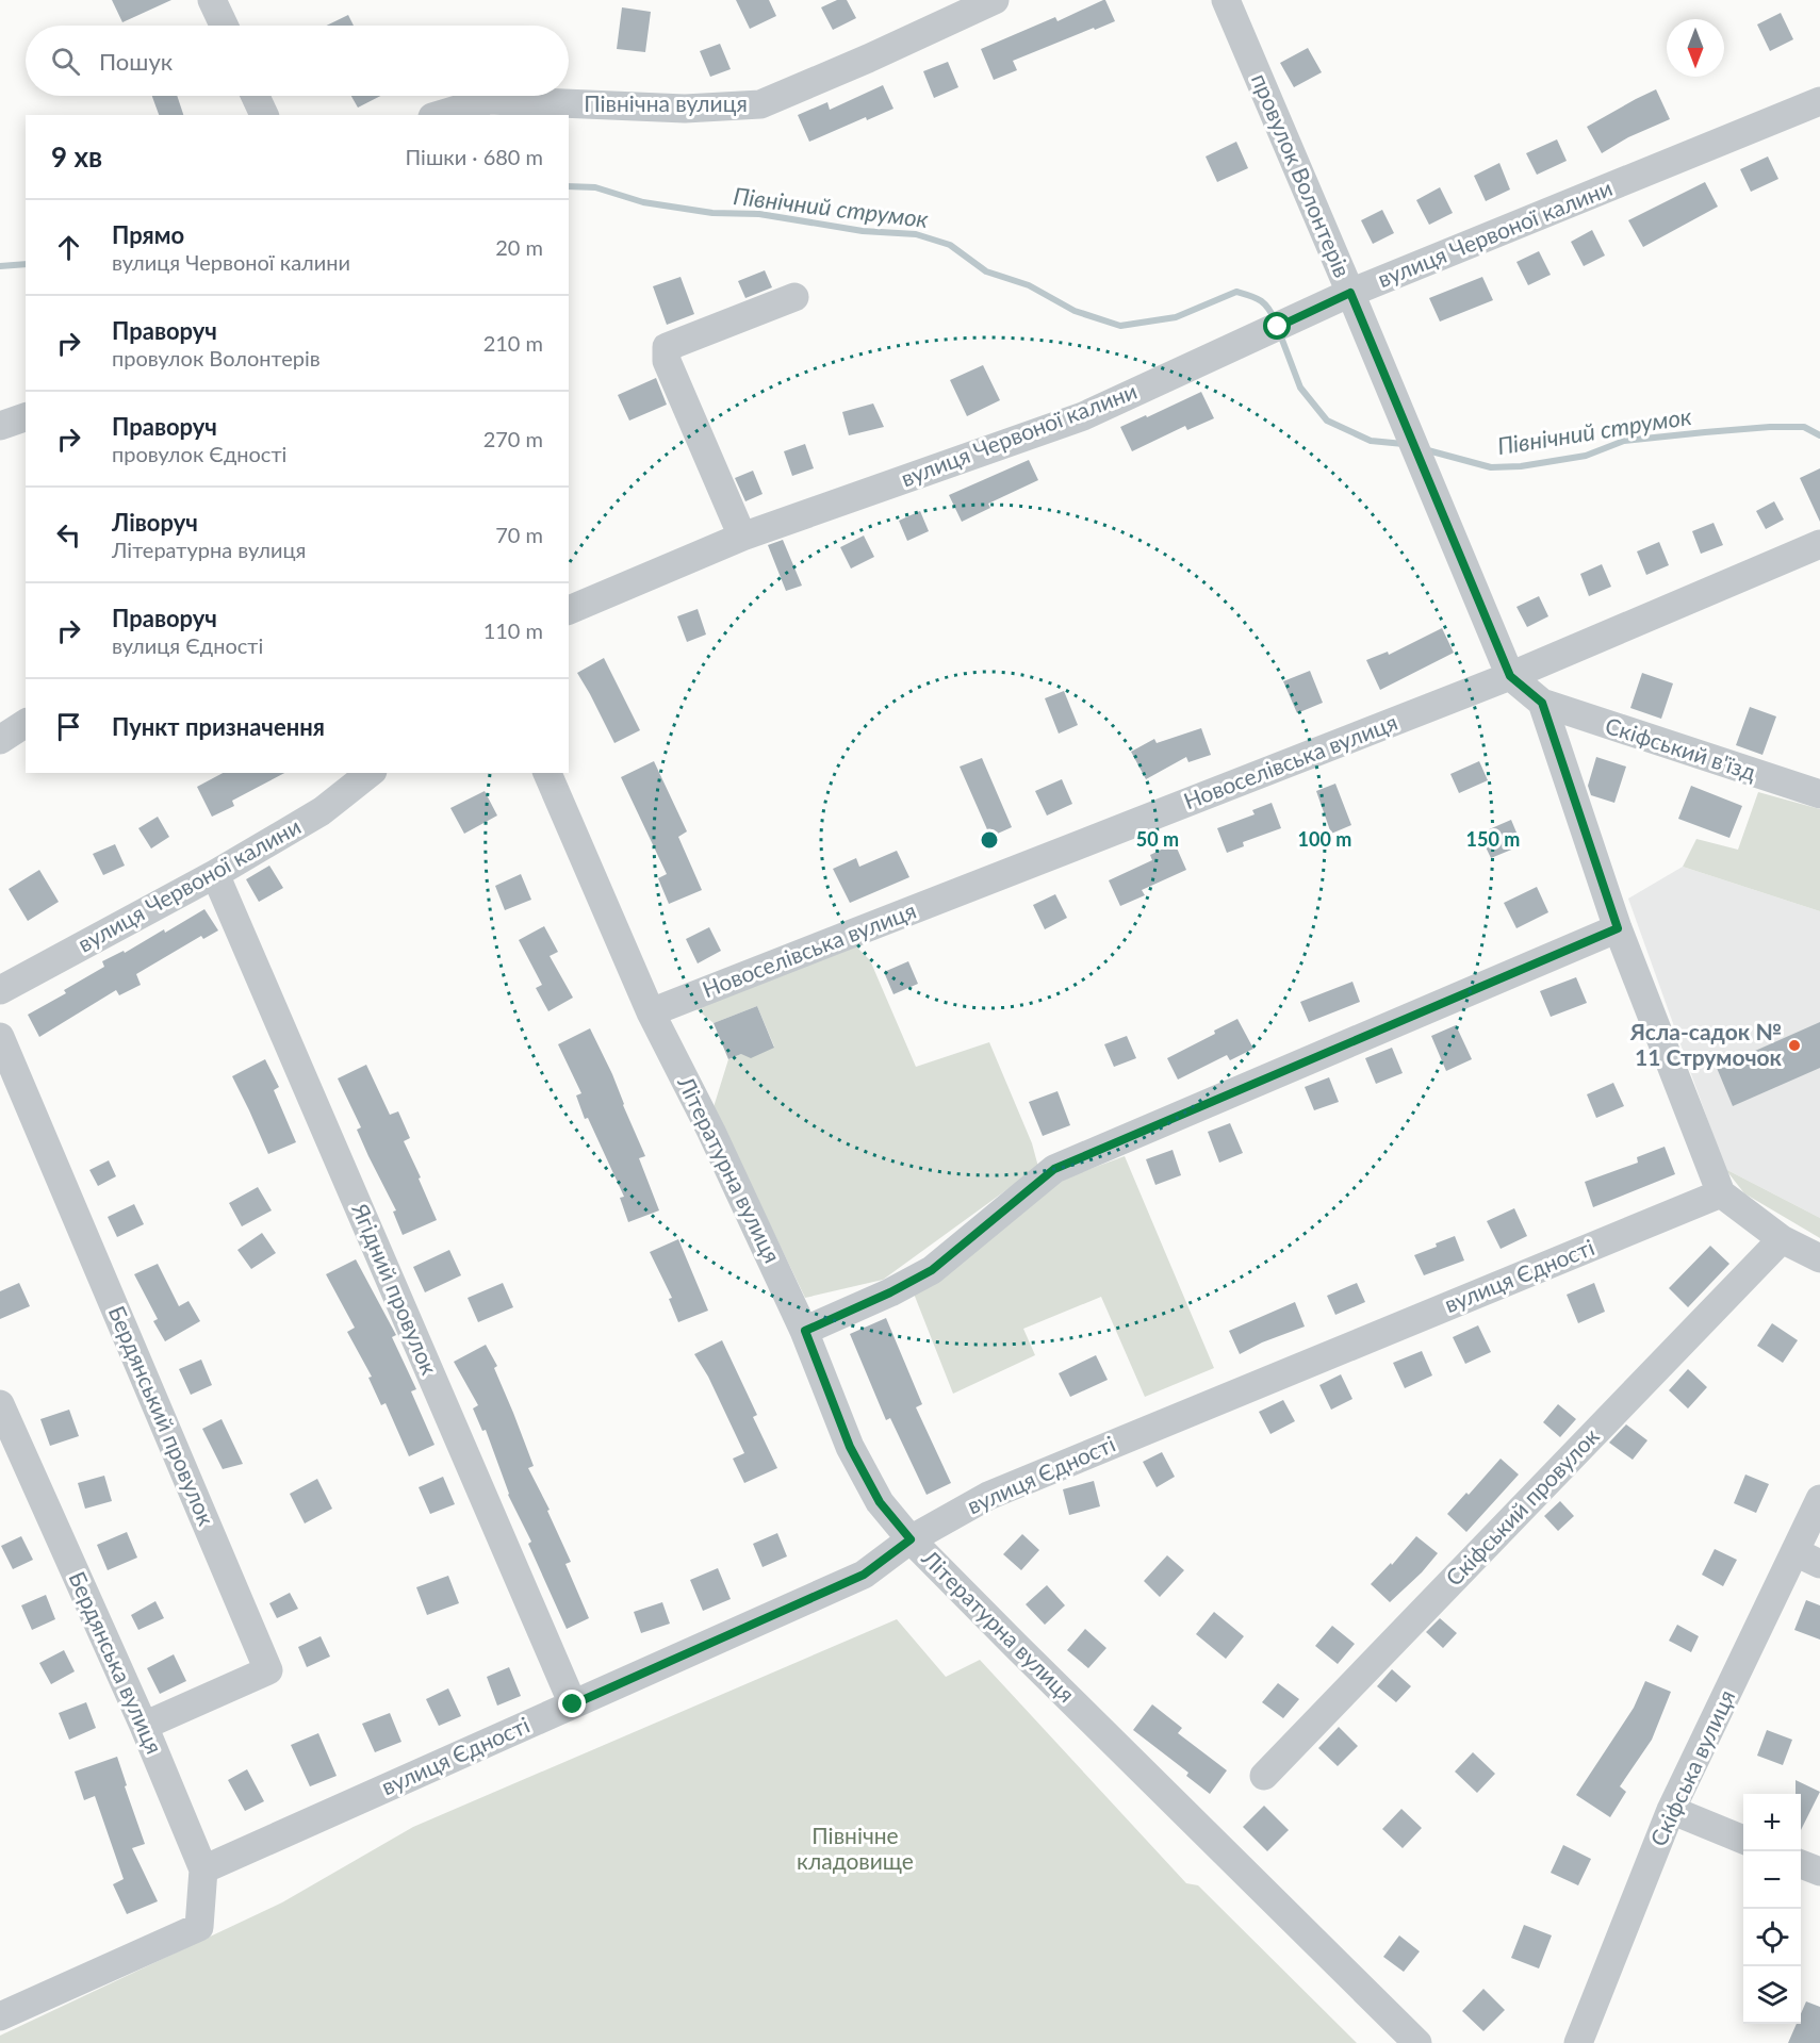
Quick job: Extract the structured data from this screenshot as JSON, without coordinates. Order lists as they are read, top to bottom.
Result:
{
  "streets": {
    "street": [
      "Північна вулиця",
      "провулок Волонтерів",
      "вулиця Червоної калини",
      "Скіфський в'їзд",
      "Новоселівська вулиця",
      "Літературна вулиця",
      "вулиця Єдності",
      "Ягідний провулок",
      "Бердянський провулок",
      "Скіфський провулок",
      "Бердянська вулиця",
      "Скіфська вулиця"
    ]
  },
  "crossings": [
    ["провулок Волонтерів", "вулиця Червоної калини"],
    ["провулок Волонтерів", "Скіфський в'їзд"],
    ["провулок Волонтерів", "Новоселівська вулиця"],
    ["вулиця Червоної калини", "Ягідний провулок"],
    ["Новоселівська вулиця", "Літературна вулиця"],
    ["Літературна вулиця", "вулиця Єдності"],
    ["вулиця Єдності", "Ягідний провулок"],
    ["вулиця Єдності", "Бердянська вулиця"],
    ["Бердянський провулок", "Бердянська вулиця"]
  ],
  "water": ["Північний струмок"],
  "parks": ["Північне кладовище"],
  "places": ["Ясла-садок № 11 Струмочок"],
  "north": "bottom",
  "page": {
    "search": "Пошук",
    "heading": ["9 хв", "Пішки · 680 m"],
    "list": [
      ["Прямо", "вулиця Червоної калини", "20 m"],
      ["Праворуч", "провулок Волонтерів", "210 m"],
      ["Праворуч", "провулок Єдності", "270 m"],
      ["Ліворуч", "Літературна вулиця", "70 m"],
      ["Праворуч", "вулиця Єдності", "110 m"],
      "Пункт призначення"
    ],
    "map_buttons": ["+", "−"]
  },
  "rings": ["50 m", "100 m", "150 m"]
}
